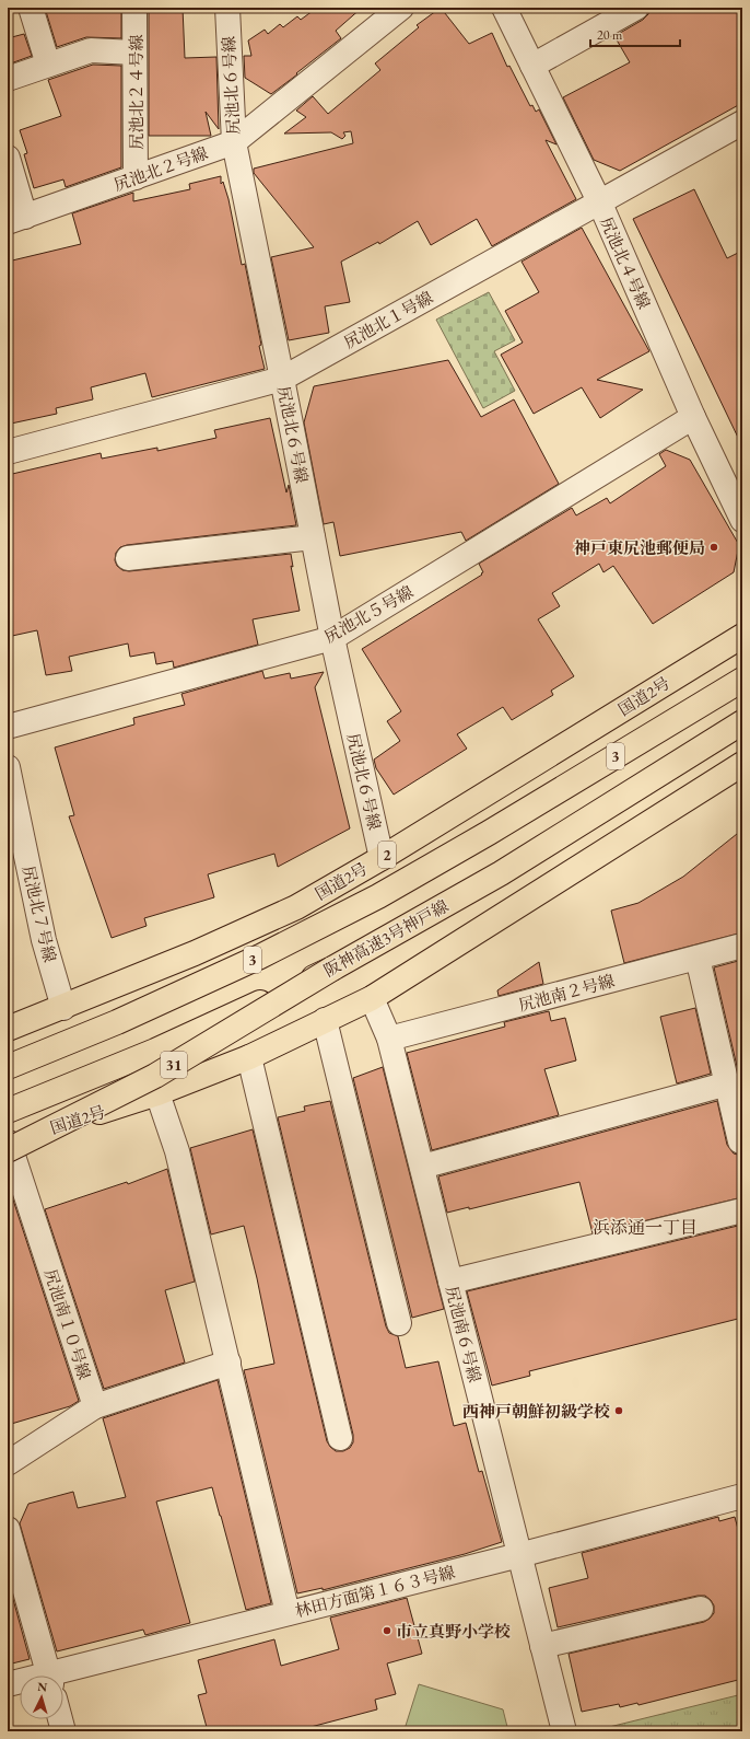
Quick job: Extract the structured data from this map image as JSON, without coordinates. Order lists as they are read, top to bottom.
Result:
{
  "streets": {
    "highway": [
      "国道2号",
      "3",
      "2",
      "阪神高速3号神戸線",
      "31"
    ],
    "street": [
      "尻池北６号線",
      "尻池北２４号線",
      "尻池北２号線",
      "尻池北４号線",
      "尻池北１号線",
      "尻池北５号線",
      "尻池北７号線",
      "尻池南２号線",
      "尻池南１０号線",
      "尻池南６号線",
      "林田方面第１６３号線"
    ]
  },
  "crossings": [
    ["尻池北６号線", "尻池北２号線"],
    ["尻池北６号線", "尻池北１号線"],
    ["尻池北６号線", "尻池北５号線"],
    ["尻池北６号線", "国道2号"],
    ["尻池北２４号線", "尻池北２号線"],
    ["尻池北４号線", "尻池北１号線"],
    ["尻池北４号線", "尻池北５号線"],
    ["国道2号", "尻池北７号線"],
    ["国道2号", "31"],
    ["国道2号", "尻池南１０号線"],
    ["国道2号", "尻池南６号線"],
    ["阪神高速3号神戸線", "31"],
    ["尻池南２号線", "尻池南６号線"],
    ["31", "尻池南１０号線"],
    ["尻池南６号線", "林田方面第１６３号線"]
  ],
  "districts": ["浜添通一丁目"],
  "places": ["神戸東尻池郵便局", "西神戸朝鮮初級学校", "市立真野小学校"],
  "scale_bar": "20 m",
  "north": "top"
}
